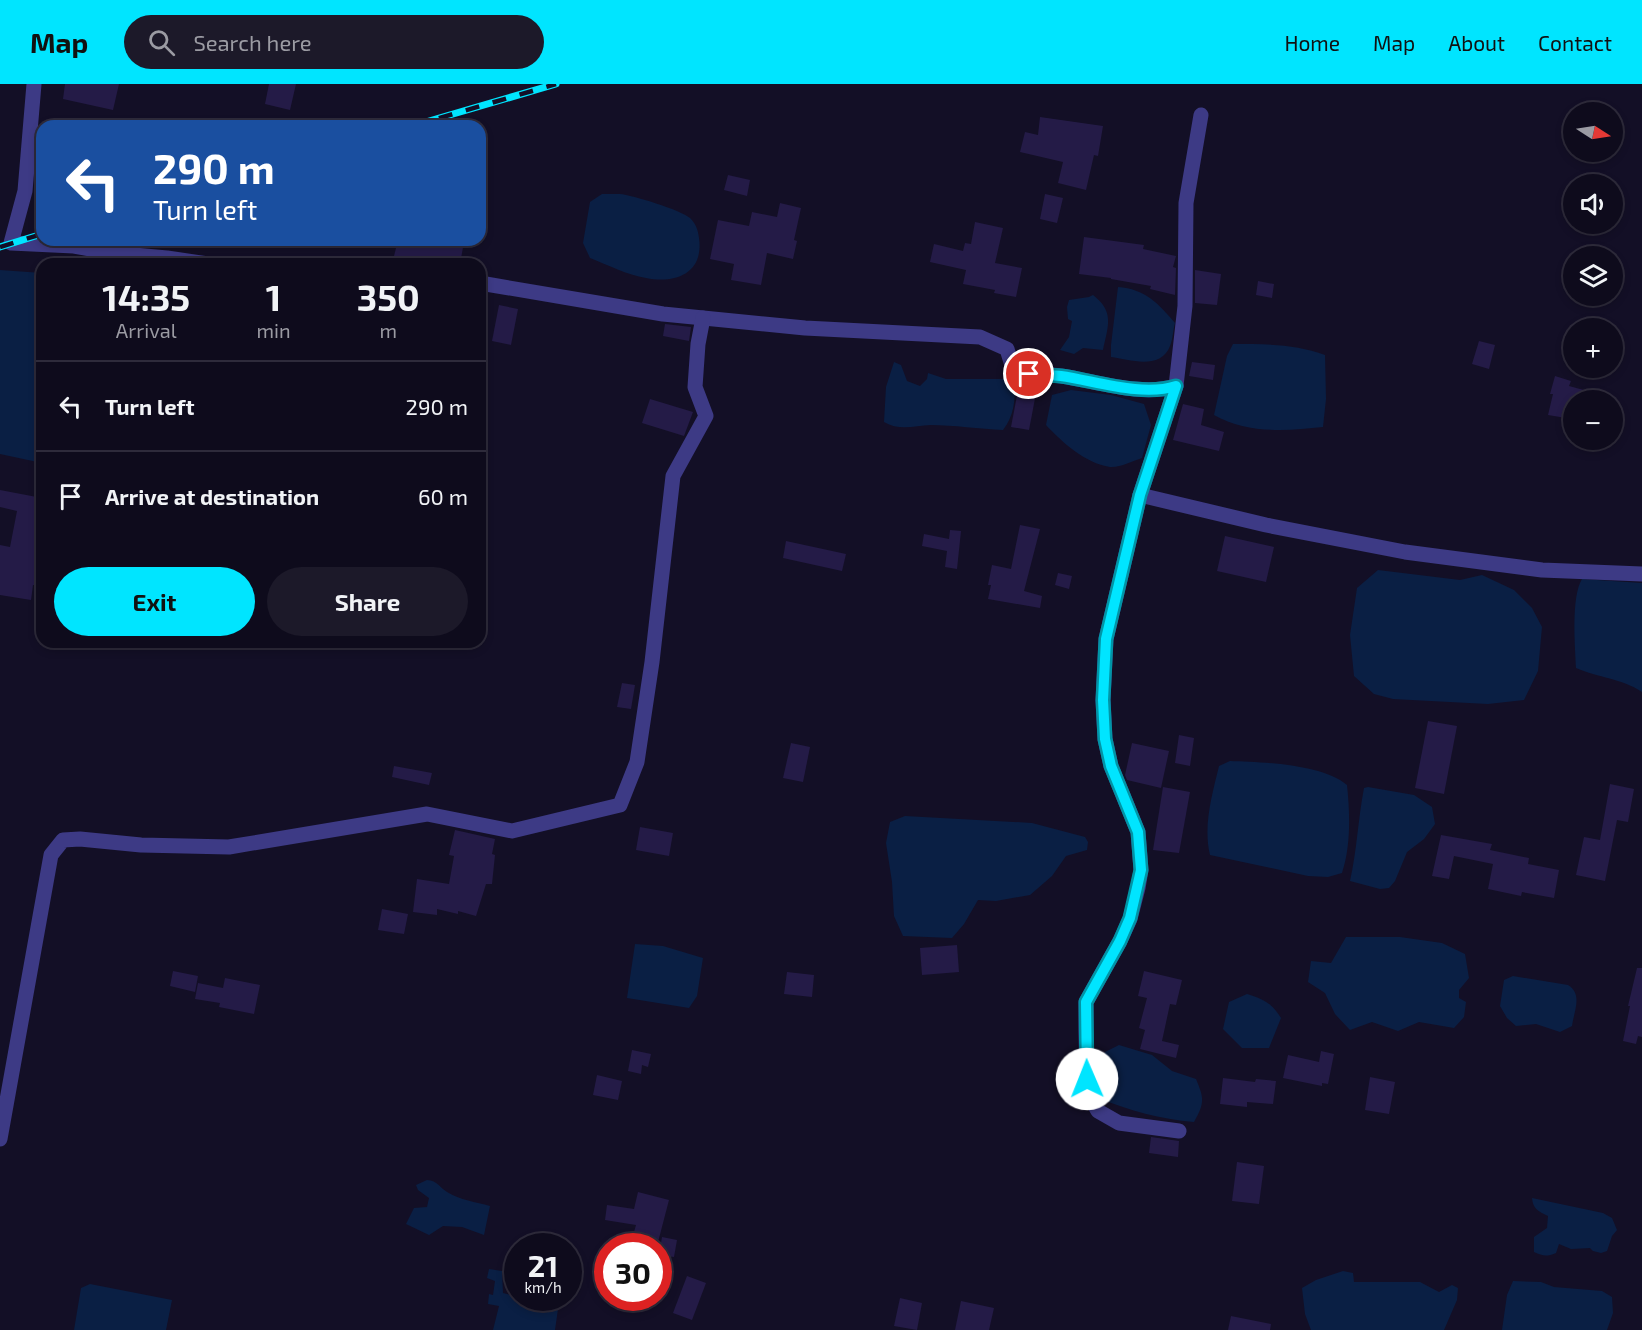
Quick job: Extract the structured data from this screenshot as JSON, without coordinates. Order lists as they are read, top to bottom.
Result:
{
  "north": "right",
  "page": {
    "header": "Map",
    "search": "Search here",
    "nav": [
      "Home",
      "Map",
      "About",
      "Contact"
    ],
    "map_buttons": ["+", "−"],
    "turn": ["290 m", "Turn left"],
    "eta": [
      "14:35",
      "Arrival",
      "1",
      "min",
      "350",
      "m"
    ],
    "list": [
      {
        "name": "Turn left",
        "value": "290 m"
      },
      {
        "name": "Arrive at destination",
        "value": "60 m"
      }
    ],
    "buttons": ["Exit", "Share"],
    "speed": "21 km/h",
    "limit": "30"
  }
}
